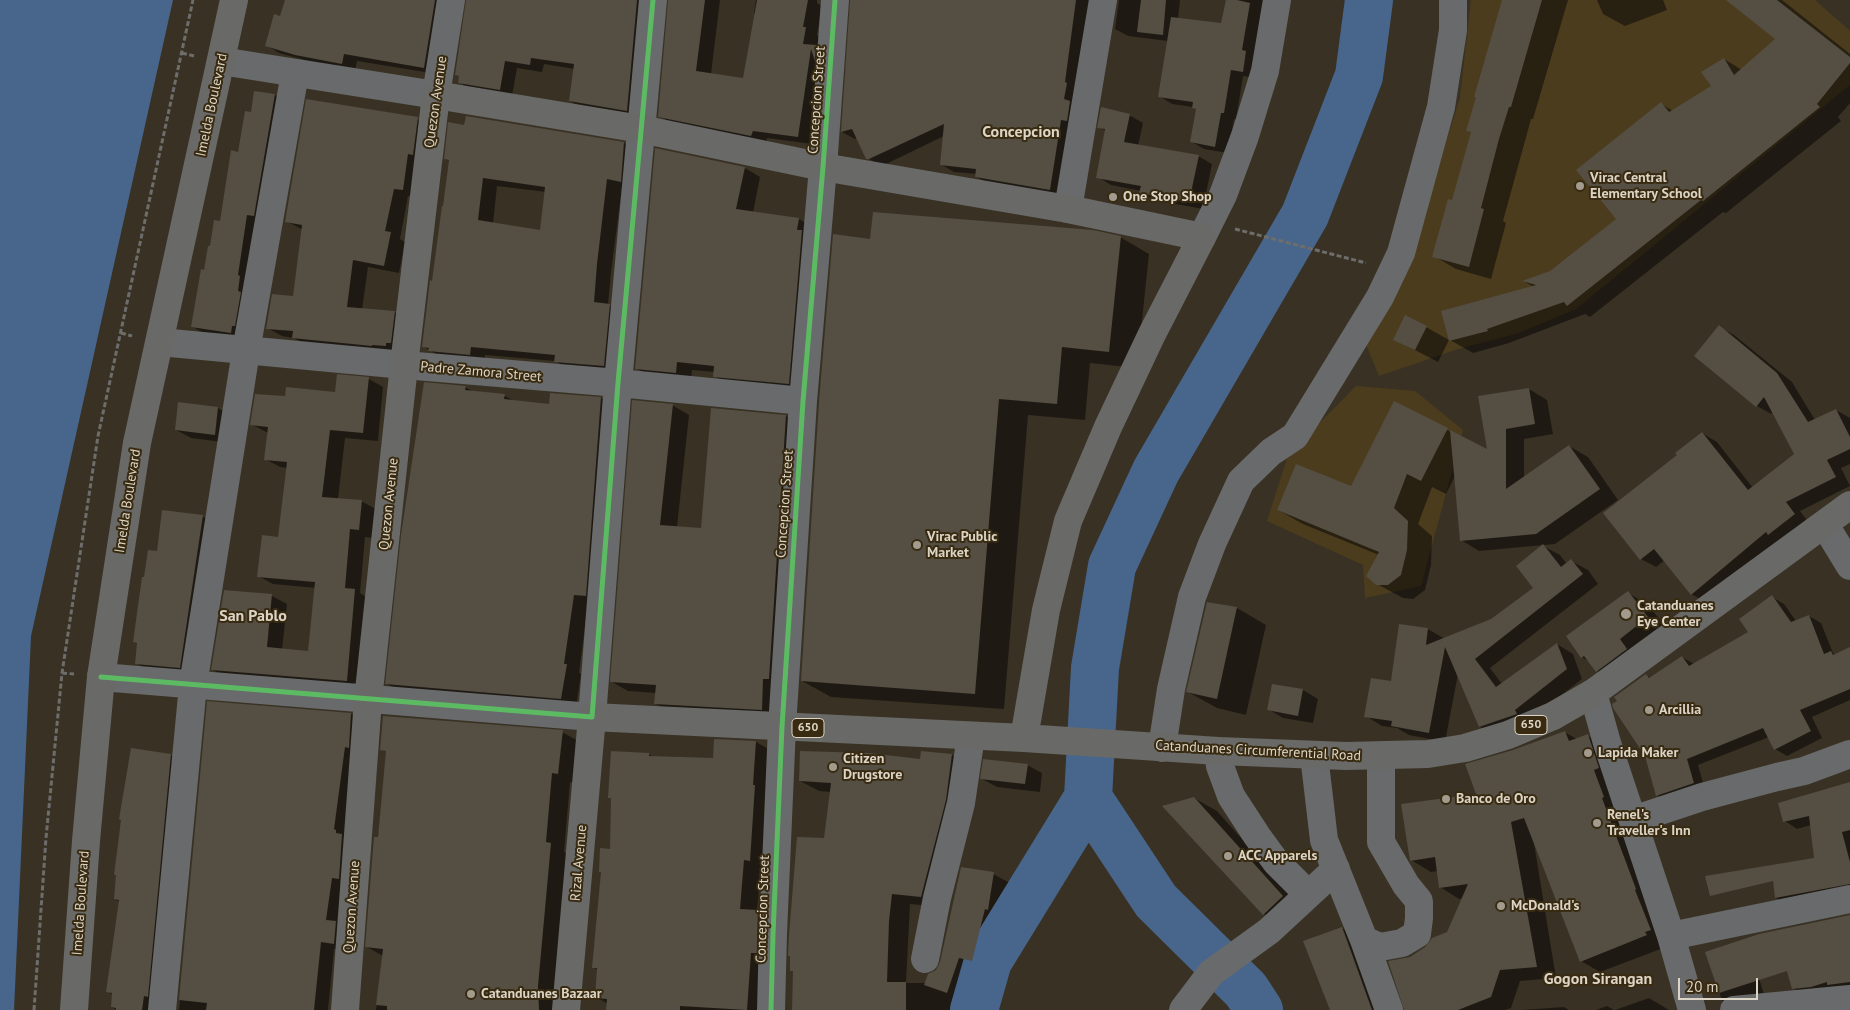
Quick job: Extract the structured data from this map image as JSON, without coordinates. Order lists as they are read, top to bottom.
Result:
{
  "streets": {
    "main road": [
      "Quezon Avenue",
      "Imelda Boulevard",
      "650",
      "Catanduanes Circumferential Road",
      "Rizal Avenue"
    ],
    "street": ["Concepcion Street", "Padre Zamora Street"]
  },
  "crossings": [
    ["Concepcion Street", "Padre Zamora Street"],
    ["Concepcion Street", "Catanduanes Circumferential Road"],
    ["Quezon Avenue", "Padre Zamora Street"],
    ["Imelda Boulevard", "Padre Zamora Street"],
    ["Catanduanes Circumferential Road", "Rizal Avenue"]
  ],
  "districts": ["Concepcion", "San Pablo", "Gogon Sirangan"],
  "places": [
    "Virac Central Elementary School",
    "One Stop Shop",
    "Virac Public Market",
    "Catanduanes Eye Center",
    "Arcillia",
    "Lapida Maker",
    "Citizen Drugstore",
    "Banco de Oro",
    "Renel's Traveller's Inn",
    "ACC Apparels",
    "McDonald's",
    "Catanduanes Bazaar"
  ],
  "scale_bar": "20 m"
}
